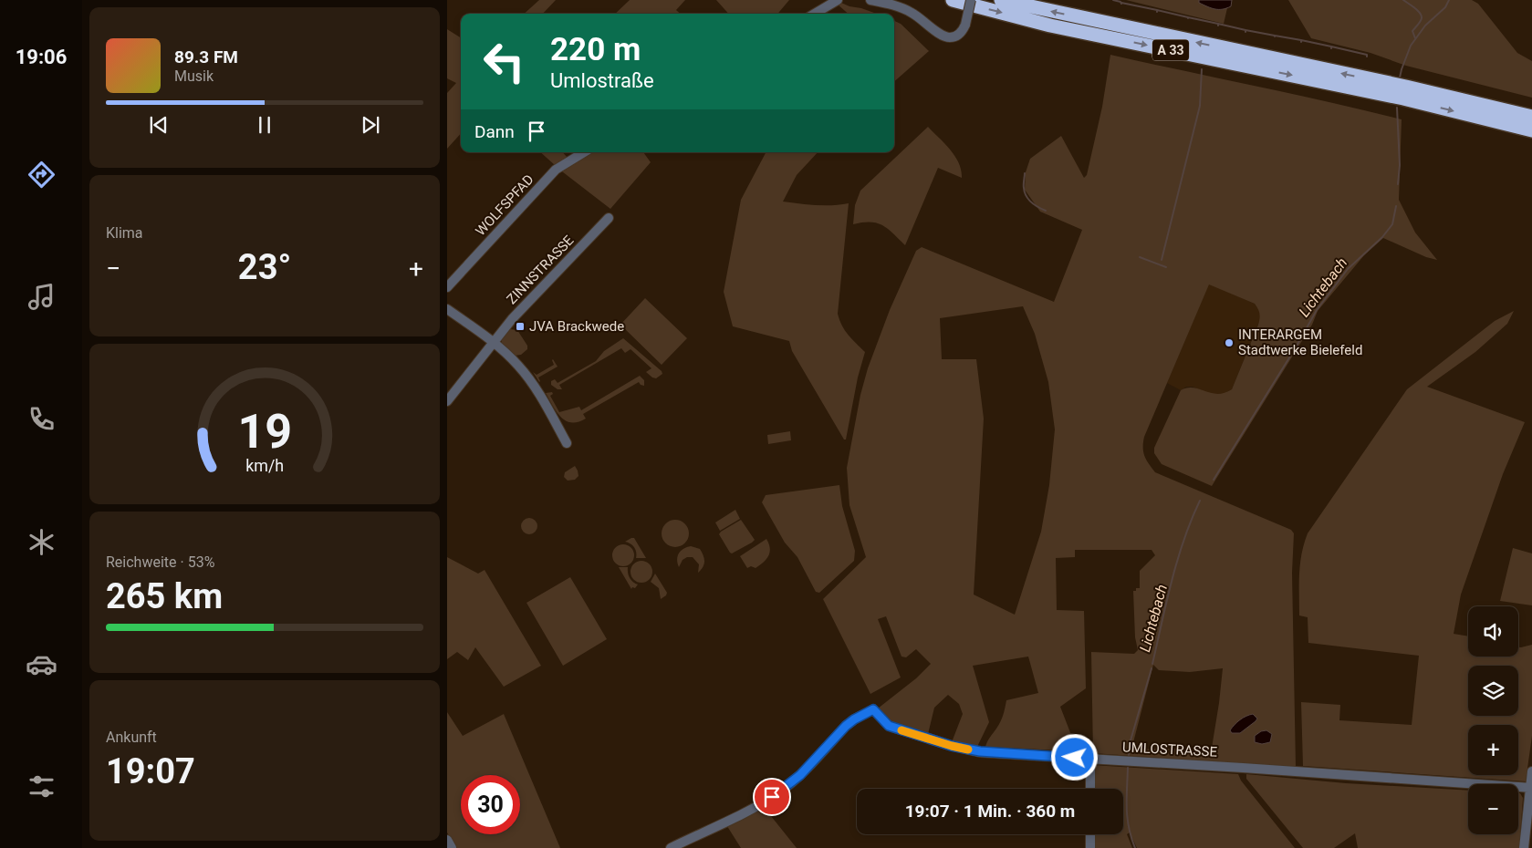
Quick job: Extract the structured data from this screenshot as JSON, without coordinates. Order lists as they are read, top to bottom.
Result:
{
  "streets": {
    "highway": ["A 33"],
    "street": ["WOLFSPFAD", "ZINNSTRASSE", "UMLOSTRASSE"]
  },
  "water": ["Lichtebach"],
  "places": {
    "transit": ["JVA Brackwede"],
    "other": ["INTERARGEM Stadtwerke Bielefeld"]
  },
  "page": {
    "tabs": "19:06",
    "turn": ["220 m", "Umlostraße"],
    "song": ["89.3 FM", "Musik"],
    "then": "Dann",
    "tile": [
      "Klima",
      ["Reichweite · 53%", "265 km"],
      ["Ankunft", "19:07"]
    ],
    "heat": ["−", "23°", "+"],
    "map_buttons": ["+", "−"],
    "limit": "30",
    "trip": "19:07 · 1 Min. · 360 m",
    "gauge": ["19", "km/h"]
  }
}
